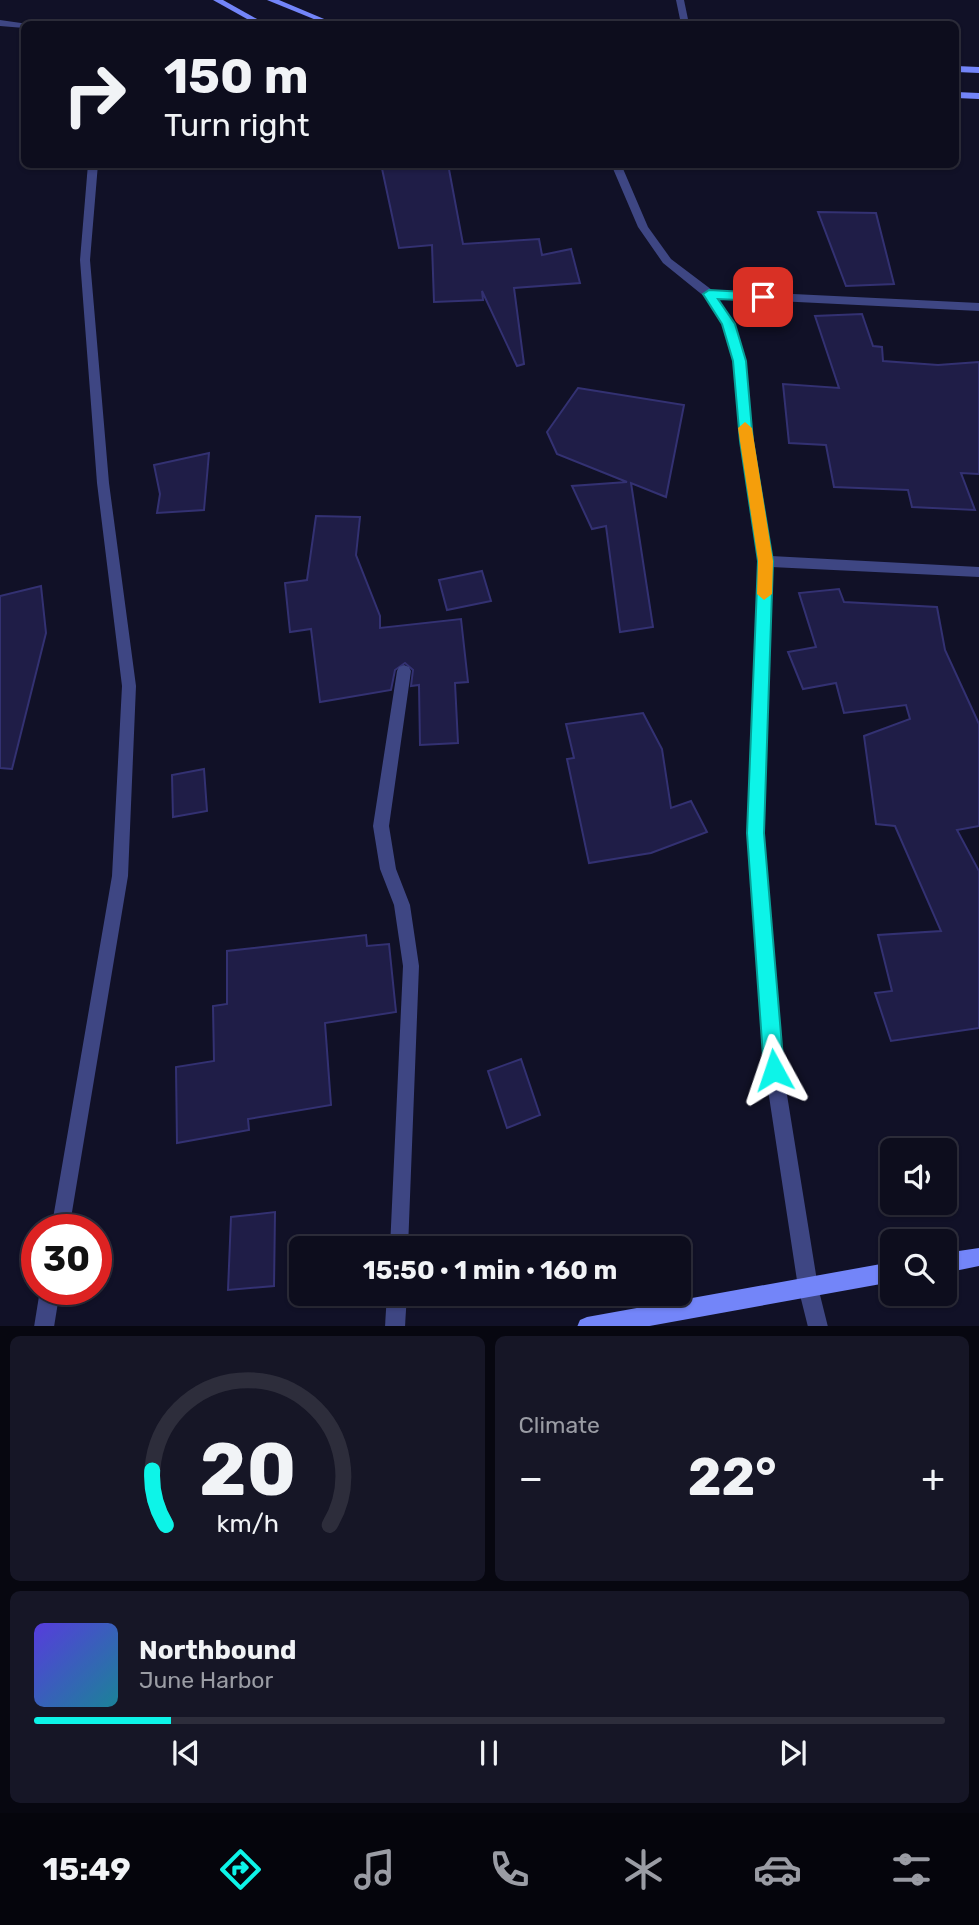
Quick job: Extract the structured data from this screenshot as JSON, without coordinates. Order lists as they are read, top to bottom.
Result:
{
  "page": {
    "turn": ["150 m", "Turn right"],
    "limit": "30",
    "trip": "15:50 · 1 min · 160 m",
    "tile": "Climate",
    "heat": ["−", "22°", "+"],
    "song": ["Northbound", "June Harbor"],
    "tabs": "15:49",
    "gauge": ["20", "km/h"]
  }
}
